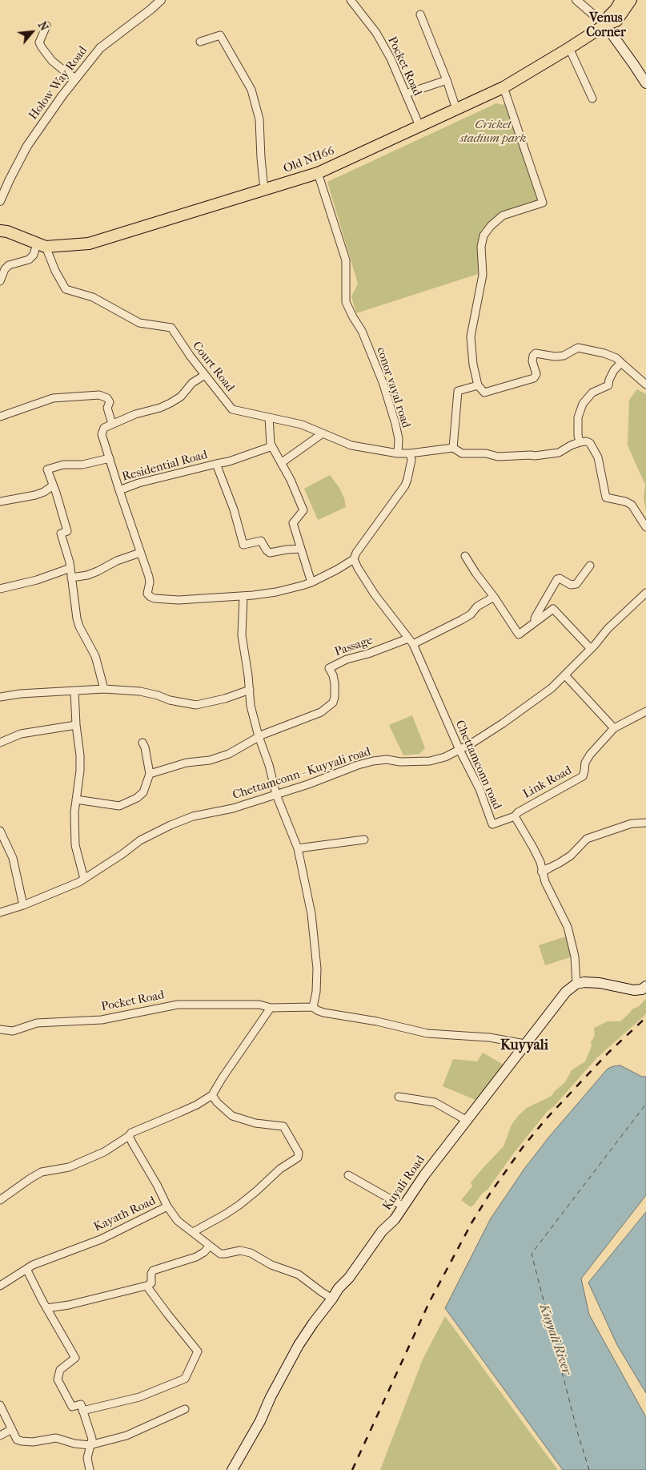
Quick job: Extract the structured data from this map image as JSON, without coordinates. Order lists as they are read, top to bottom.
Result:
{
  "streets": {
    "main road": ["Old NH66", "Kuyali Road"],
    "street": [
      "Pocket Road",
      "Holow Way Road",
      "Court Road",
      "conor vayal road",
      "Residential Road",
      "Passage",
      "Chettamconn road",
      "Chettamconn - Kuyyali road",
      "Link Road",
      "Kayath Road"
    ]
  },
  "crossings": [
    ["Pocket Road", "Old NH66"],
    ["Old NH66", "Court Road"],
    ["Old NH66", "conor vayal road"],
    ["Court Road", "conor vayal road"],
    ["Passage", "Chettamconn road"],
    ["Chettamconn road", "Chettamconn - Kuyyali road"],
    ["Chettamconn road", "Link Road"],
    ["Chettamconn road", "Kuyali Road"],
    ["Kuyali Road", "Kayath Road"]
  ],
  "districts": ["Venus Corner", "Kuyyali"],
  "water": ["Kuyyali River"],
  "parks": ["Cricket stadium park"],
  "north": "top right"
}
